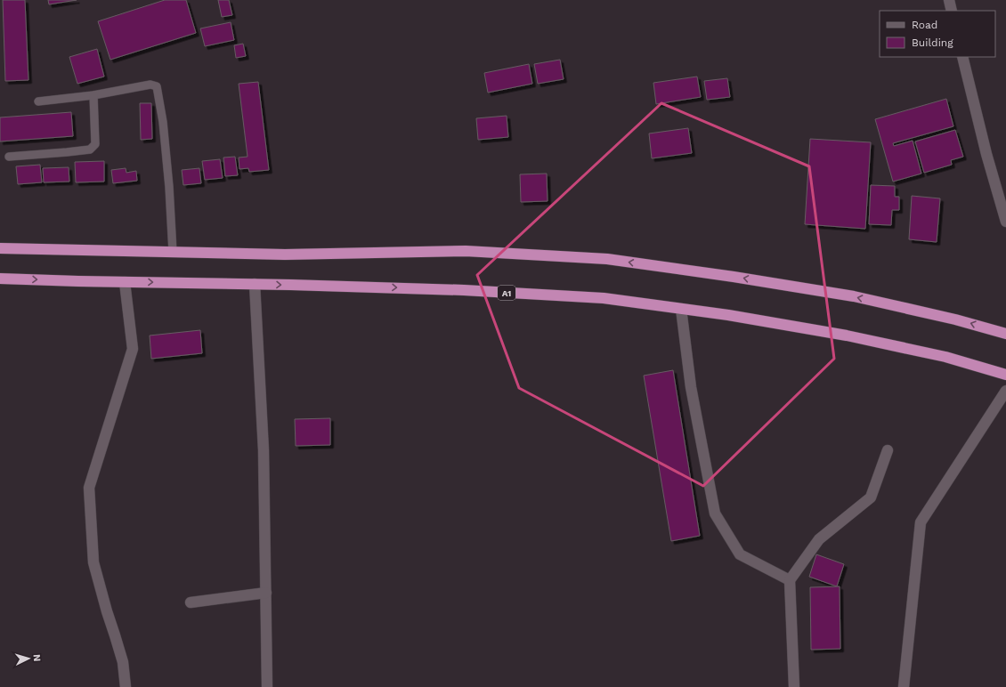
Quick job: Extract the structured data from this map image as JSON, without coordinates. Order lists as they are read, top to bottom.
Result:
{
  "streets": {
    "highway": ["A1"]
  },
  "legend": ["Road", "Building"],
  "north": "right"
}
